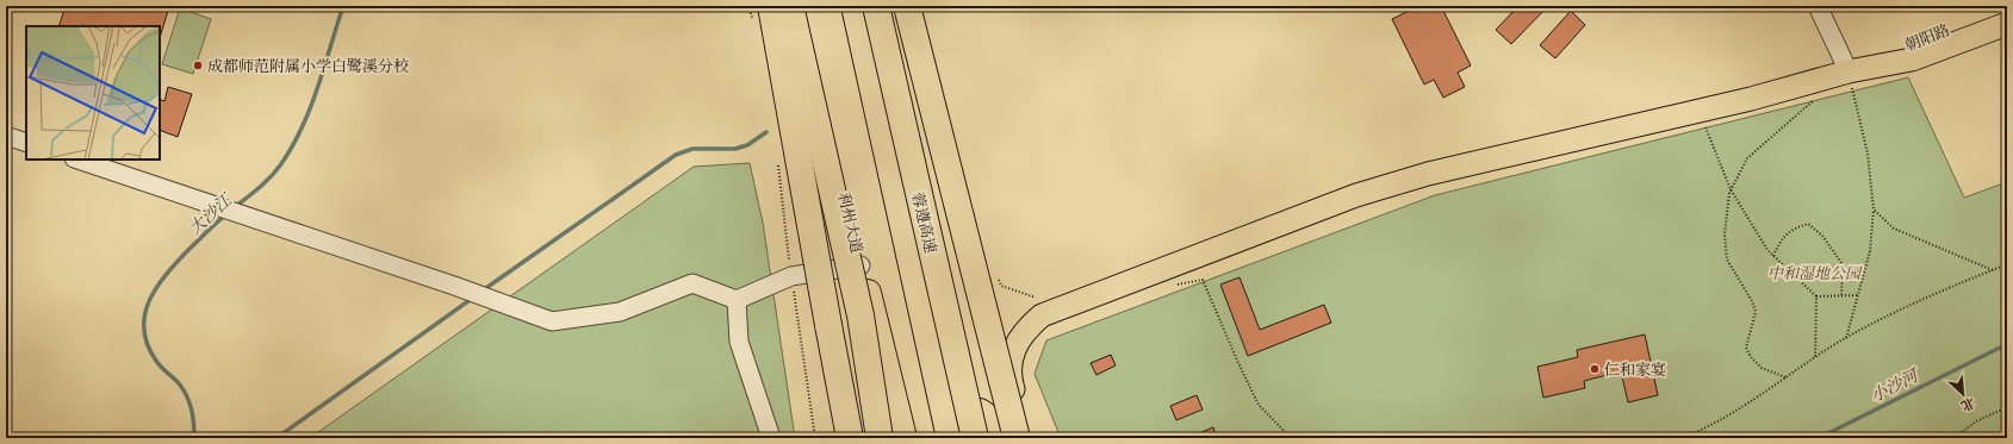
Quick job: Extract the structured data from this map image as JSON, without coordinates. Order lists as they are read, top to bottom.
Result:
{
  "streets": {
    "highway": ["利州大道", "蓉遵高速"],
    "main road": ["朝阳路"]
  },
  "water": ["大沙江", "小沙河"],
  "parks": ["中和湿地公园"],
  "places": ["成都师范附属小学白鹭溪分校", "仁和家宴"],
  "north": "bottom right"
}
